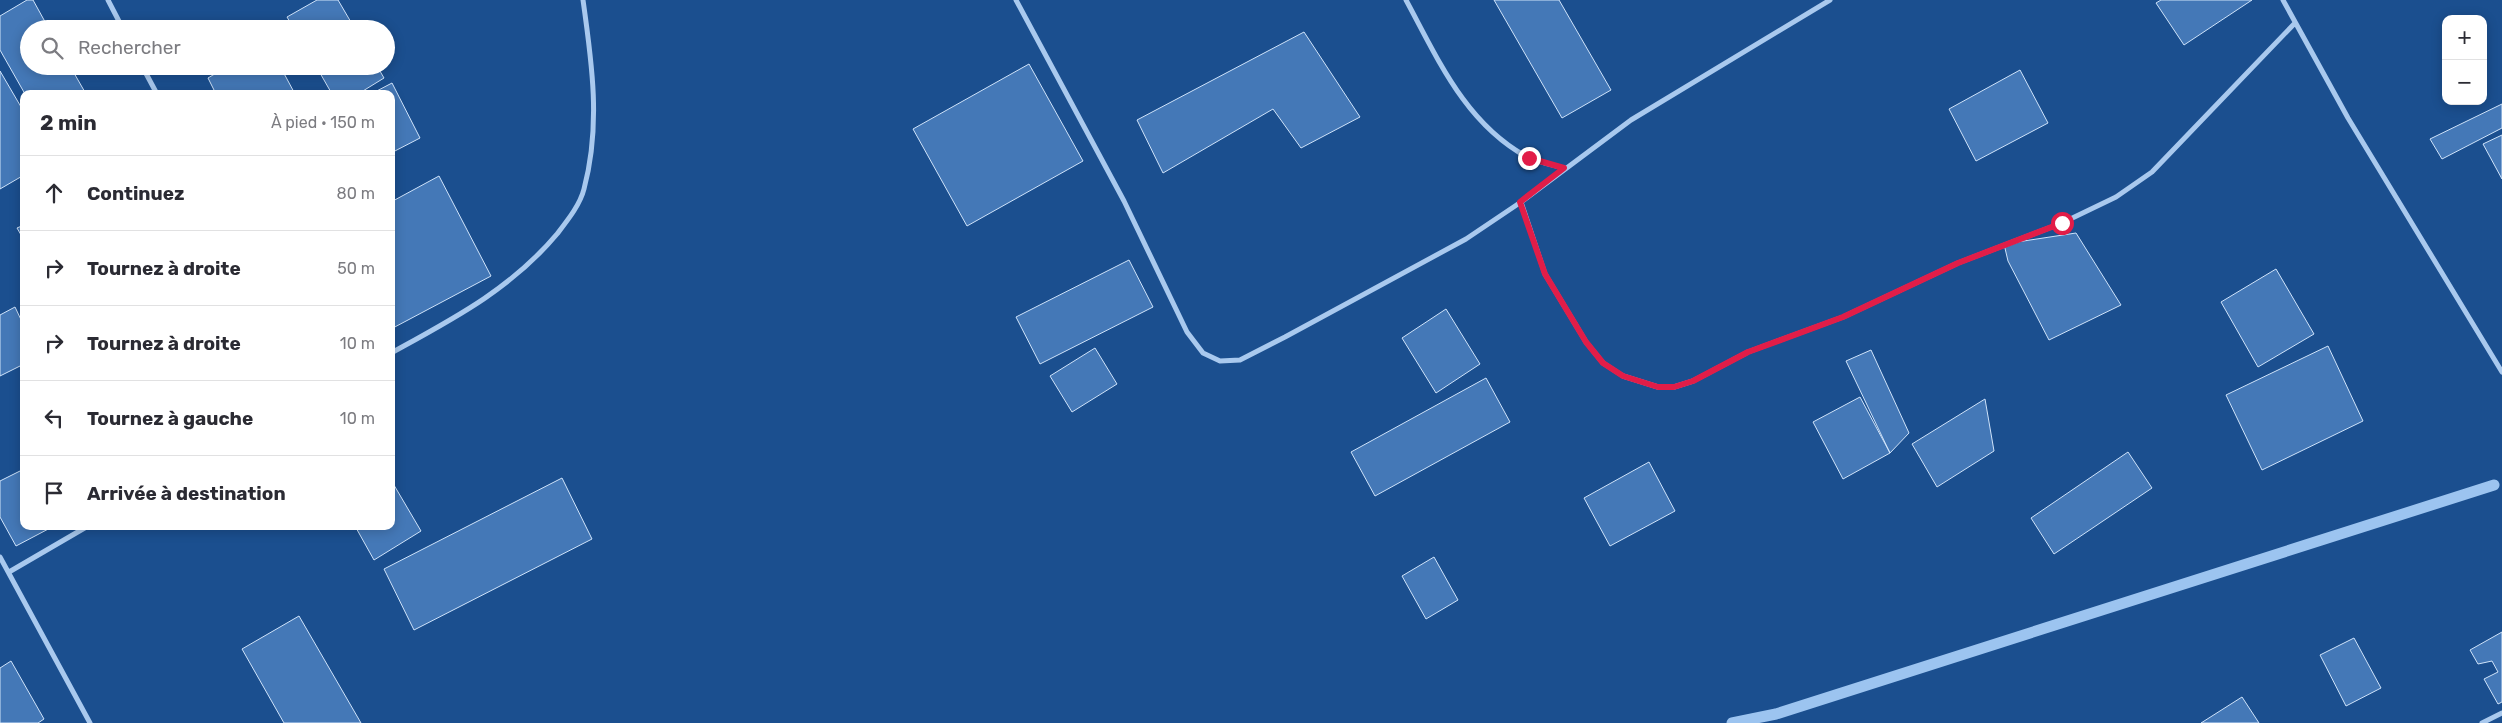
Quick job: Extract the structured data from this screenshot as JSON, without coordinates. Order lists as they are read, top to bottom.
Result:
{
  "page": {
    "map_buttons": ["+", "−"],
    "search": "Rechercher",
    "heading": ["2 min", "À pied · 150 m"],
    "list": [
      ["Continuez", "80 m"],
      ["Tournez à droite", "50 m"],
      ["Tournez à droite", "10 m"],
      ["Tournez à gauche", "10 m"],
      "Arrivée à destination"
    ]
  }
}
